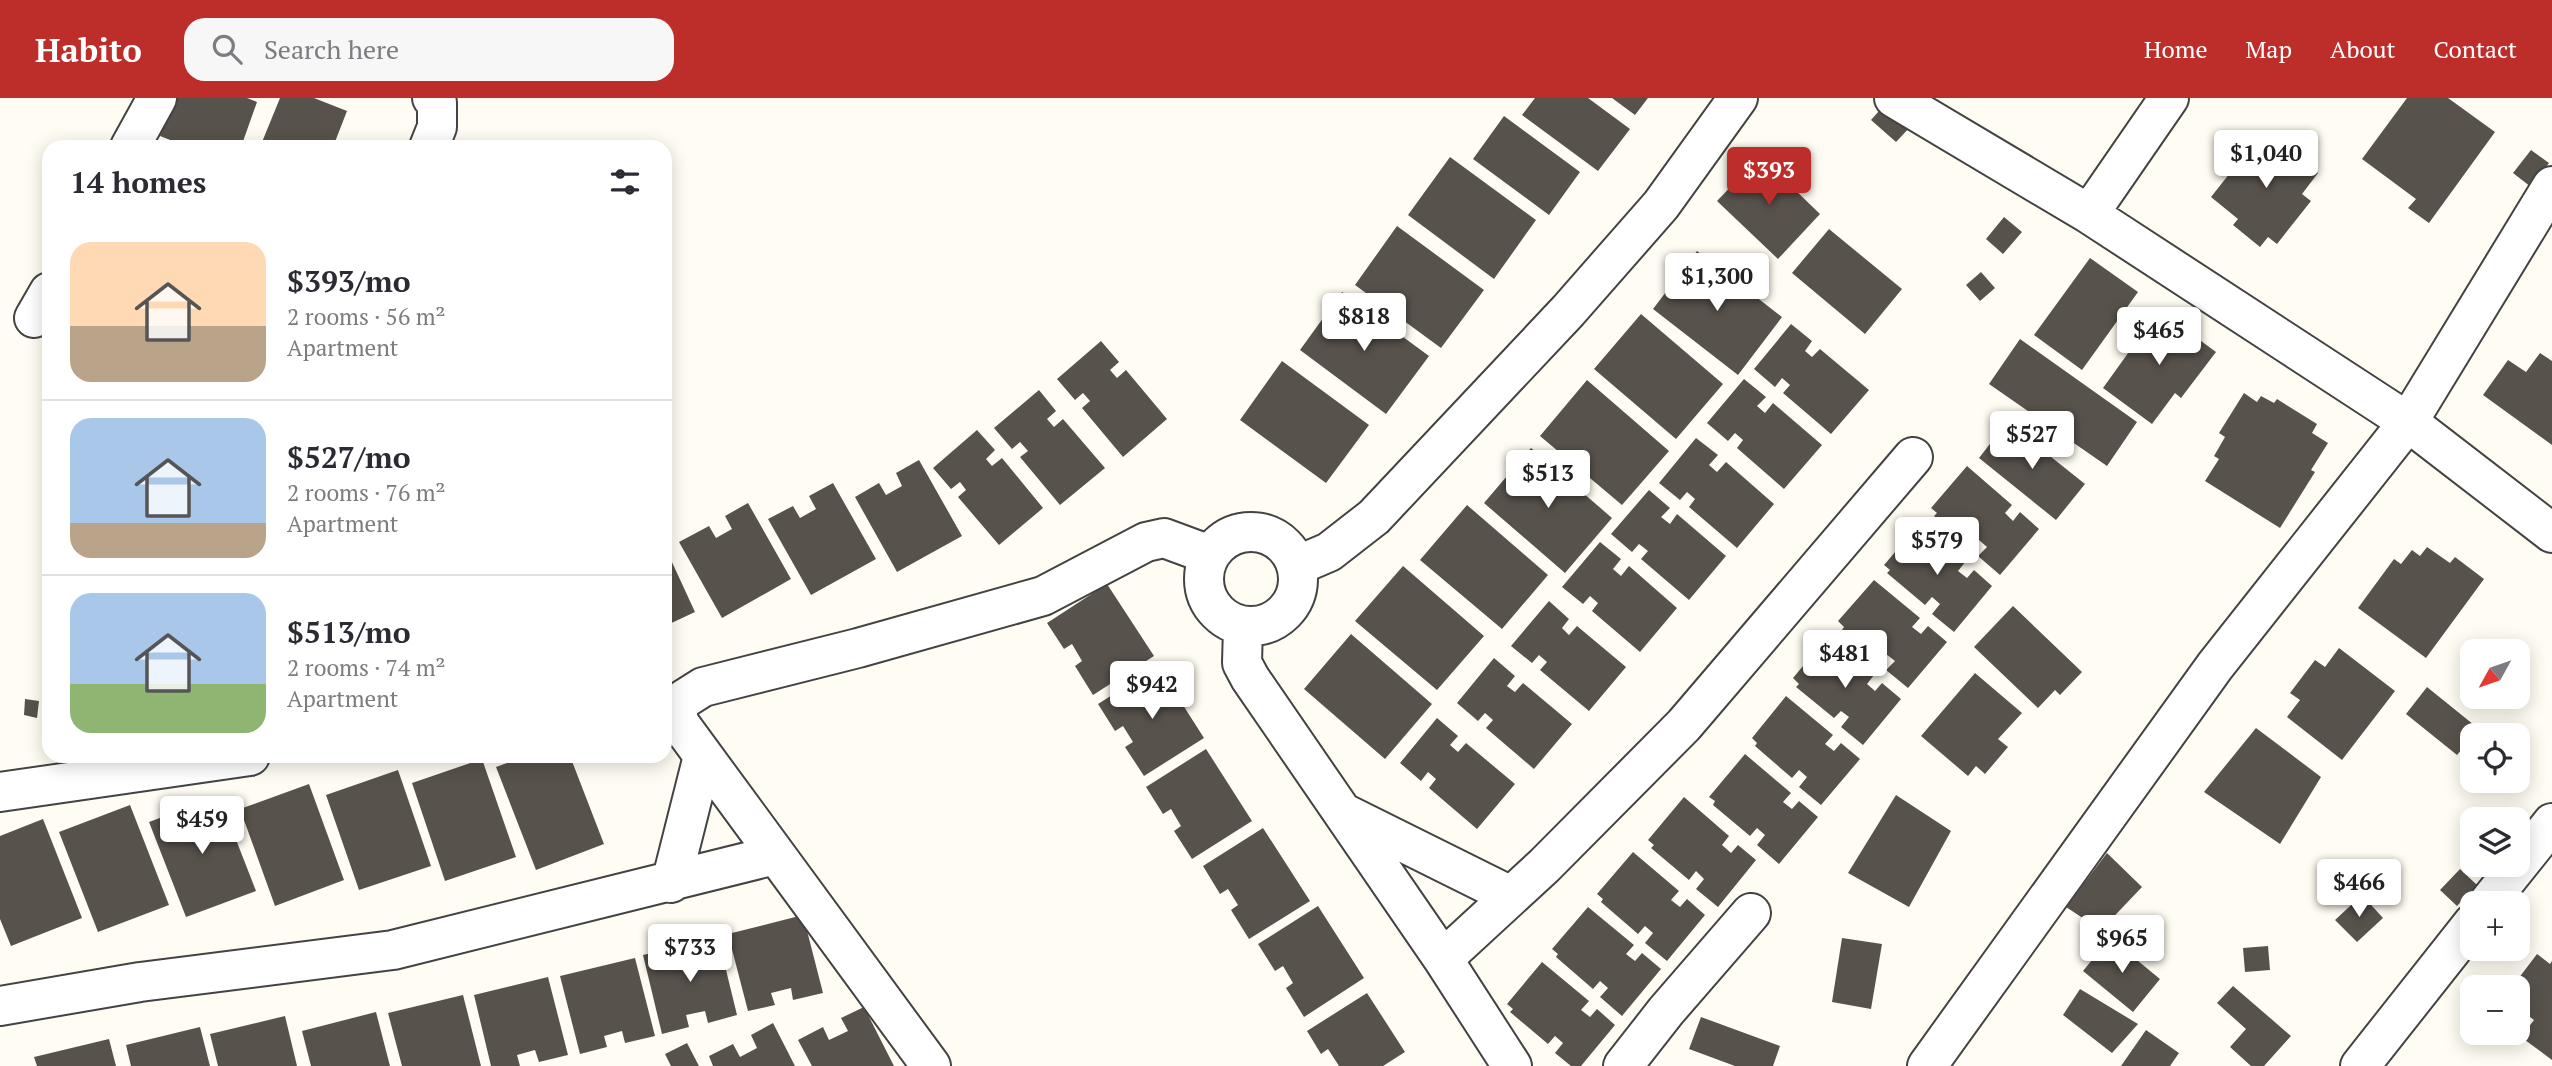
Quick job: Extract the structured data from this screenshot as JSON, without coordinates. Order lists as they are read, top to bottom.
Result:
{
  "north": "bottom left",
  "page": {
    "header": "Habito",
    "search": "Search here",
    "nav": [
      "Home",
      "Map",
      "About",
      "Contact"
    ],
    "price": [
      "$1,040",
      "$393",
      "$1,300",
      "$818",
      "$465",
      "$527",
      "$513",
      "$579",
      "$481",
      "$942",
      "$459",
      "$466",
      "$965",
      "$733"
    ],
    "heading": "14 homes",
    "list": [
      {
        "name": "$393/mo",
        "note": "2 rooms · 56 m² · Apartment"
      },
      {
        "name": "$527/mo",
        "note": "2 rooms · 76 m² · Apartment"
      },
      {
        "name": "$513/mo",
        "note": "2 rooms · 74 m² · Apartment"
      }
    ],
    "map_buttons": ["+", "−"]
  }
}
